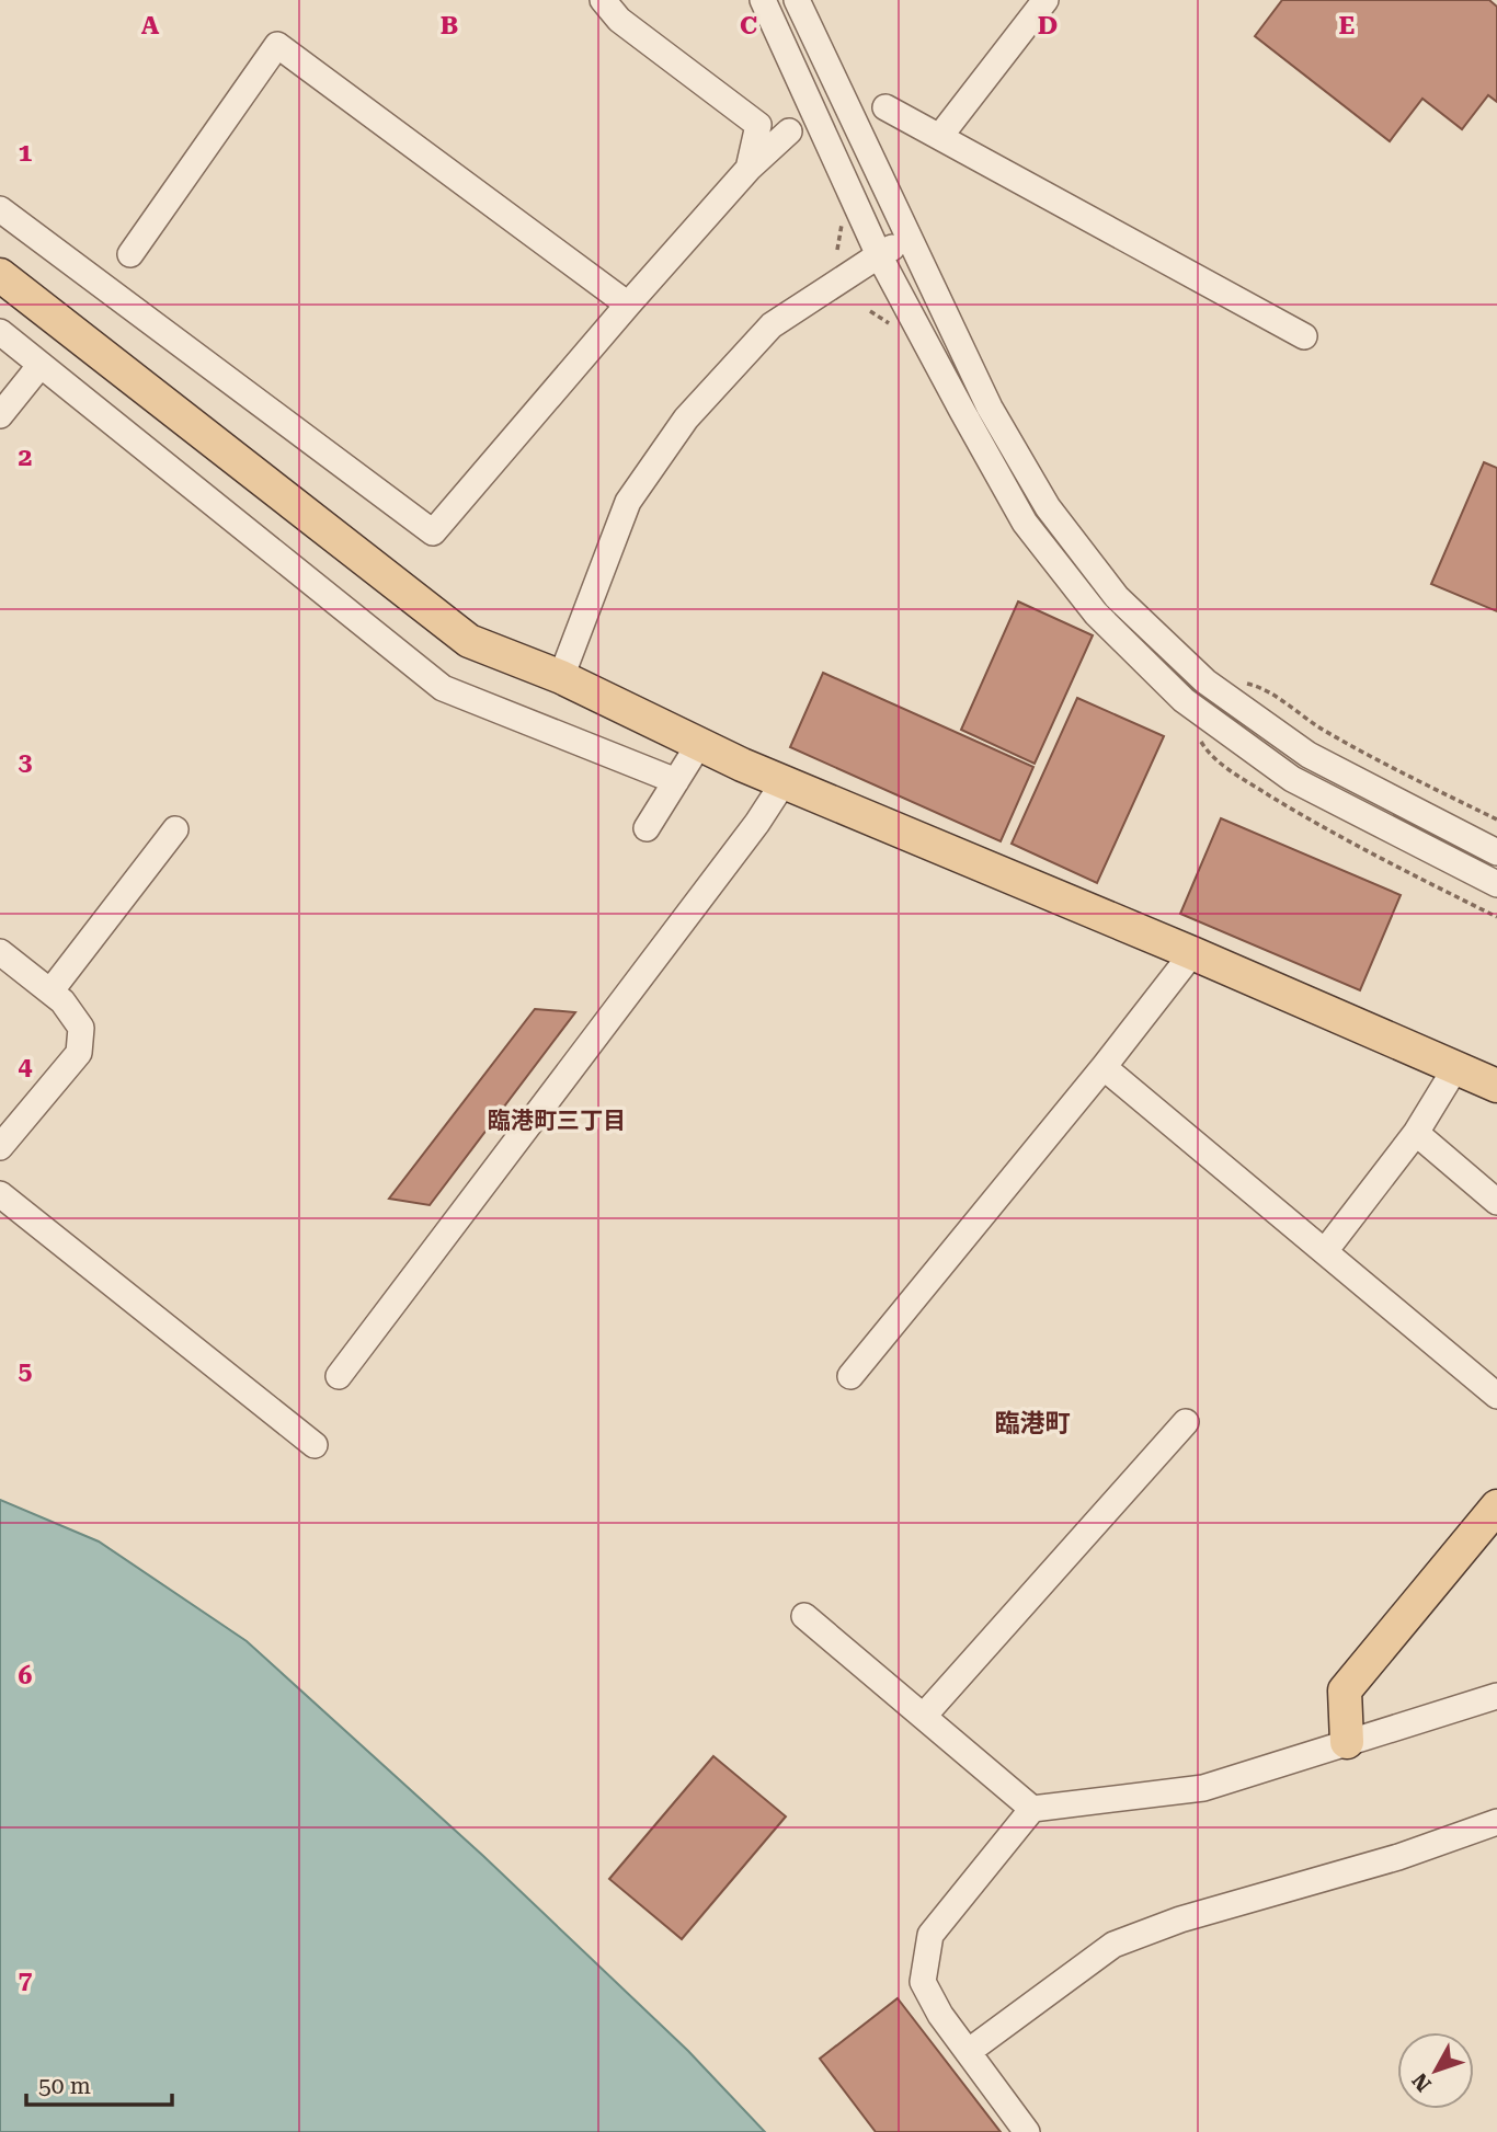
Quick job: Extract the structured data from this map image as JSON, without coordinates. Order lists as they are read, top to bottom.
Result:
{
  "districts": ["臨港町三丁目", "臨港町"],
  "scale_bar": "50 m",
  "north": "bottom left",
  "grid": {
    "columns": [
      "A",
      "B",
      "C",
      "D",
      "E"
    ],
    "rows": [
      "1",
      "2",
      "3",
      "4",
      "5",
      "6",
      "7"
    ]
  }
}
